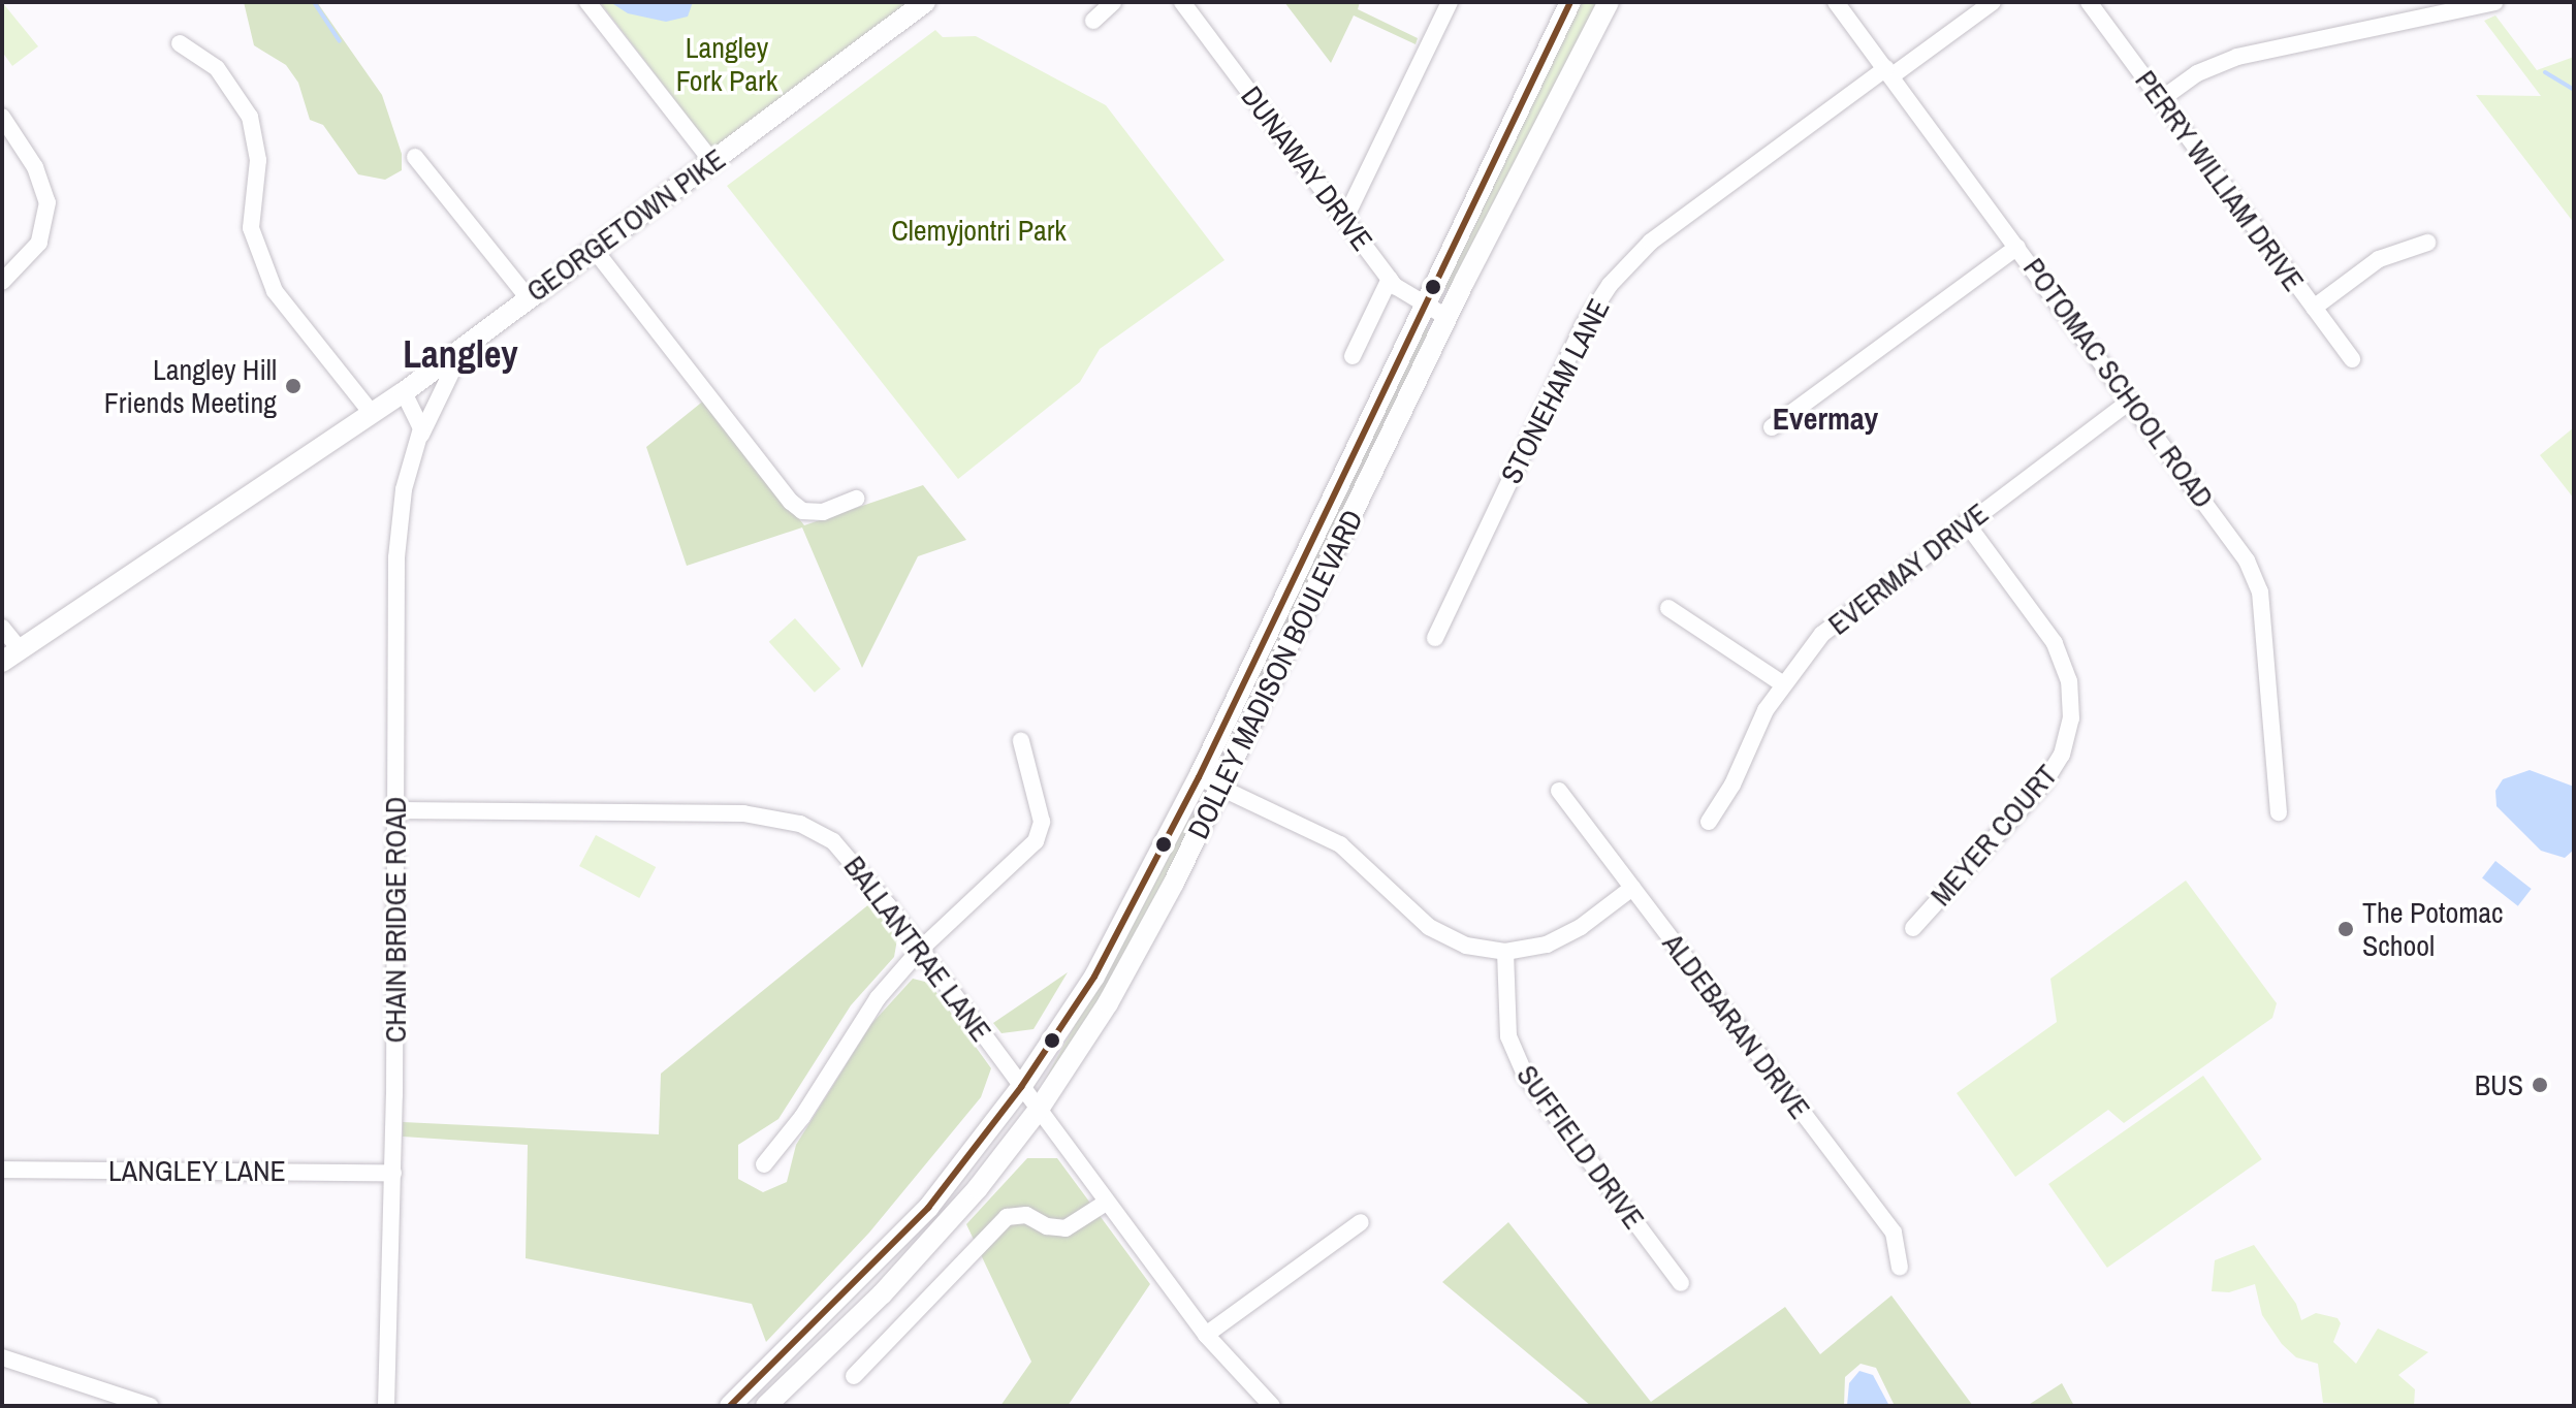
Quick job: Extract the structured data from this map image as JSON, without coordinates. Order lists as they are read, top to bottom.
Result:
{
  "streets": {
    "main road": ["GEORGETOWN PIKE", "DOLLEY MADISON BOULEVARD"],
    "street": [
      "DUNAWAY DRIVE",
      "PERRY WILLIAM DRIVE",
      "POTOMAC SCHOOL ROAD",
      "STONEHAM LANE",
      "EVERMAY DRIVE",
      "MEYER COURT",
      "CHAIN BRIDGE ROAD",
      "BALLANTRAE LANE",
      "ALDEBARAN DRIVE",
      "SUFFIELD DRIVE",
      "LANGLEY LANE"
    ]
  },
  "crossings": [
    ["DUNAWAY DRIVE", "DOLLEY MADISON BOULEVARD"],
    ["GEORGETOWN PIKE", "CHAIN BRIDGE ROAD"],
    ["POTOMAC SCHOOL ROAD", "STONEHAM LANE"],
    ["POTOMAC SCHOOL ROAD", "EVERMAY DRIVE"],
    ["EVERMAY DRIVE", "MEYER COURT"],
    ["DOLLEY MADISON BOULEVARD", "BALLANTRAE LANE"],
    ["CHAIN BRIDGE ROAD", "BALLANTRAE LANE"],
    ["CHAIN BRIDGE ROAD", "LANGLEY LANE"]
  ],
  "districts": ["Langley", "Evermay"],
  "parks": ["Langley Fork Park", "Clemyjontri Park"],
  "places": ["Langley Hill Friends Meeting", "The Potomac School", "BUS"]
}
